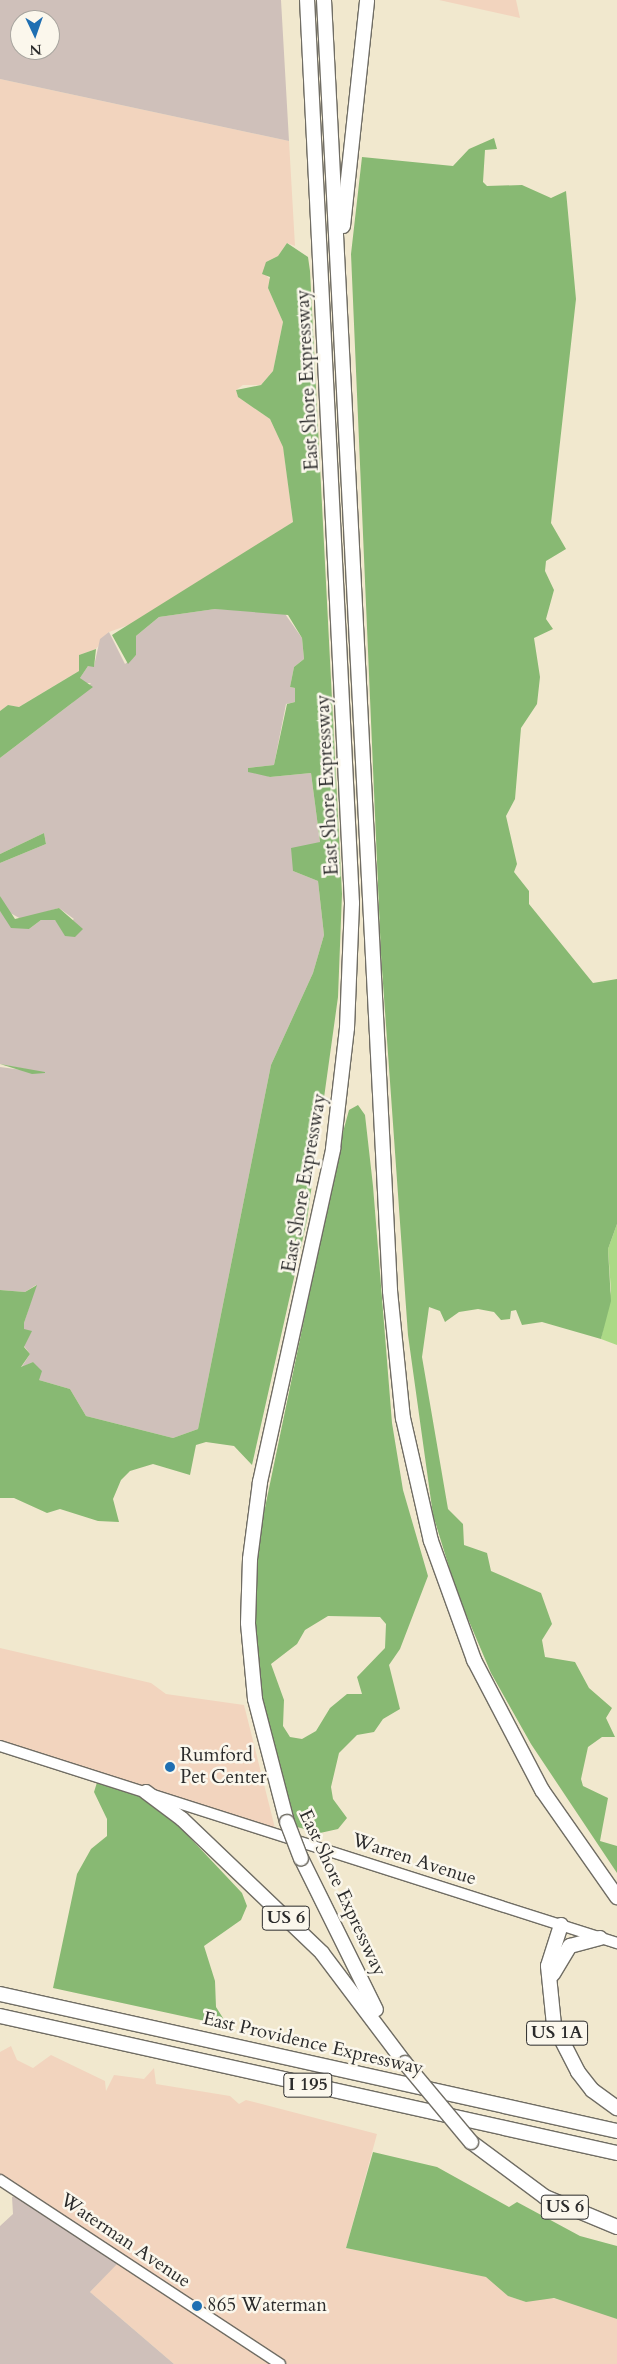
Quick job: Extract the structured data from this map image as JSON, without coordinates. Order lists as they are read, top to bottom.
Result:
{
  "streets": {
    "highway": [
      "East Shore Expressway",
      "US 6",
      "US 1A",
      "East Providence Expressway",
      "I 195"
    ],
    "main road": ["Warren Avenue", "Waterman Avenue"]
  },
  "crossings": [
    ["East Shore Expressway", "US 6"],
    ["Warren Avenue", "US 6"],
    ["Warren Avenue", "US 1A"]
  ],
  "places": ["Rumford Pet Center", "865 Waterman"],
  "north": "bottom"
}
